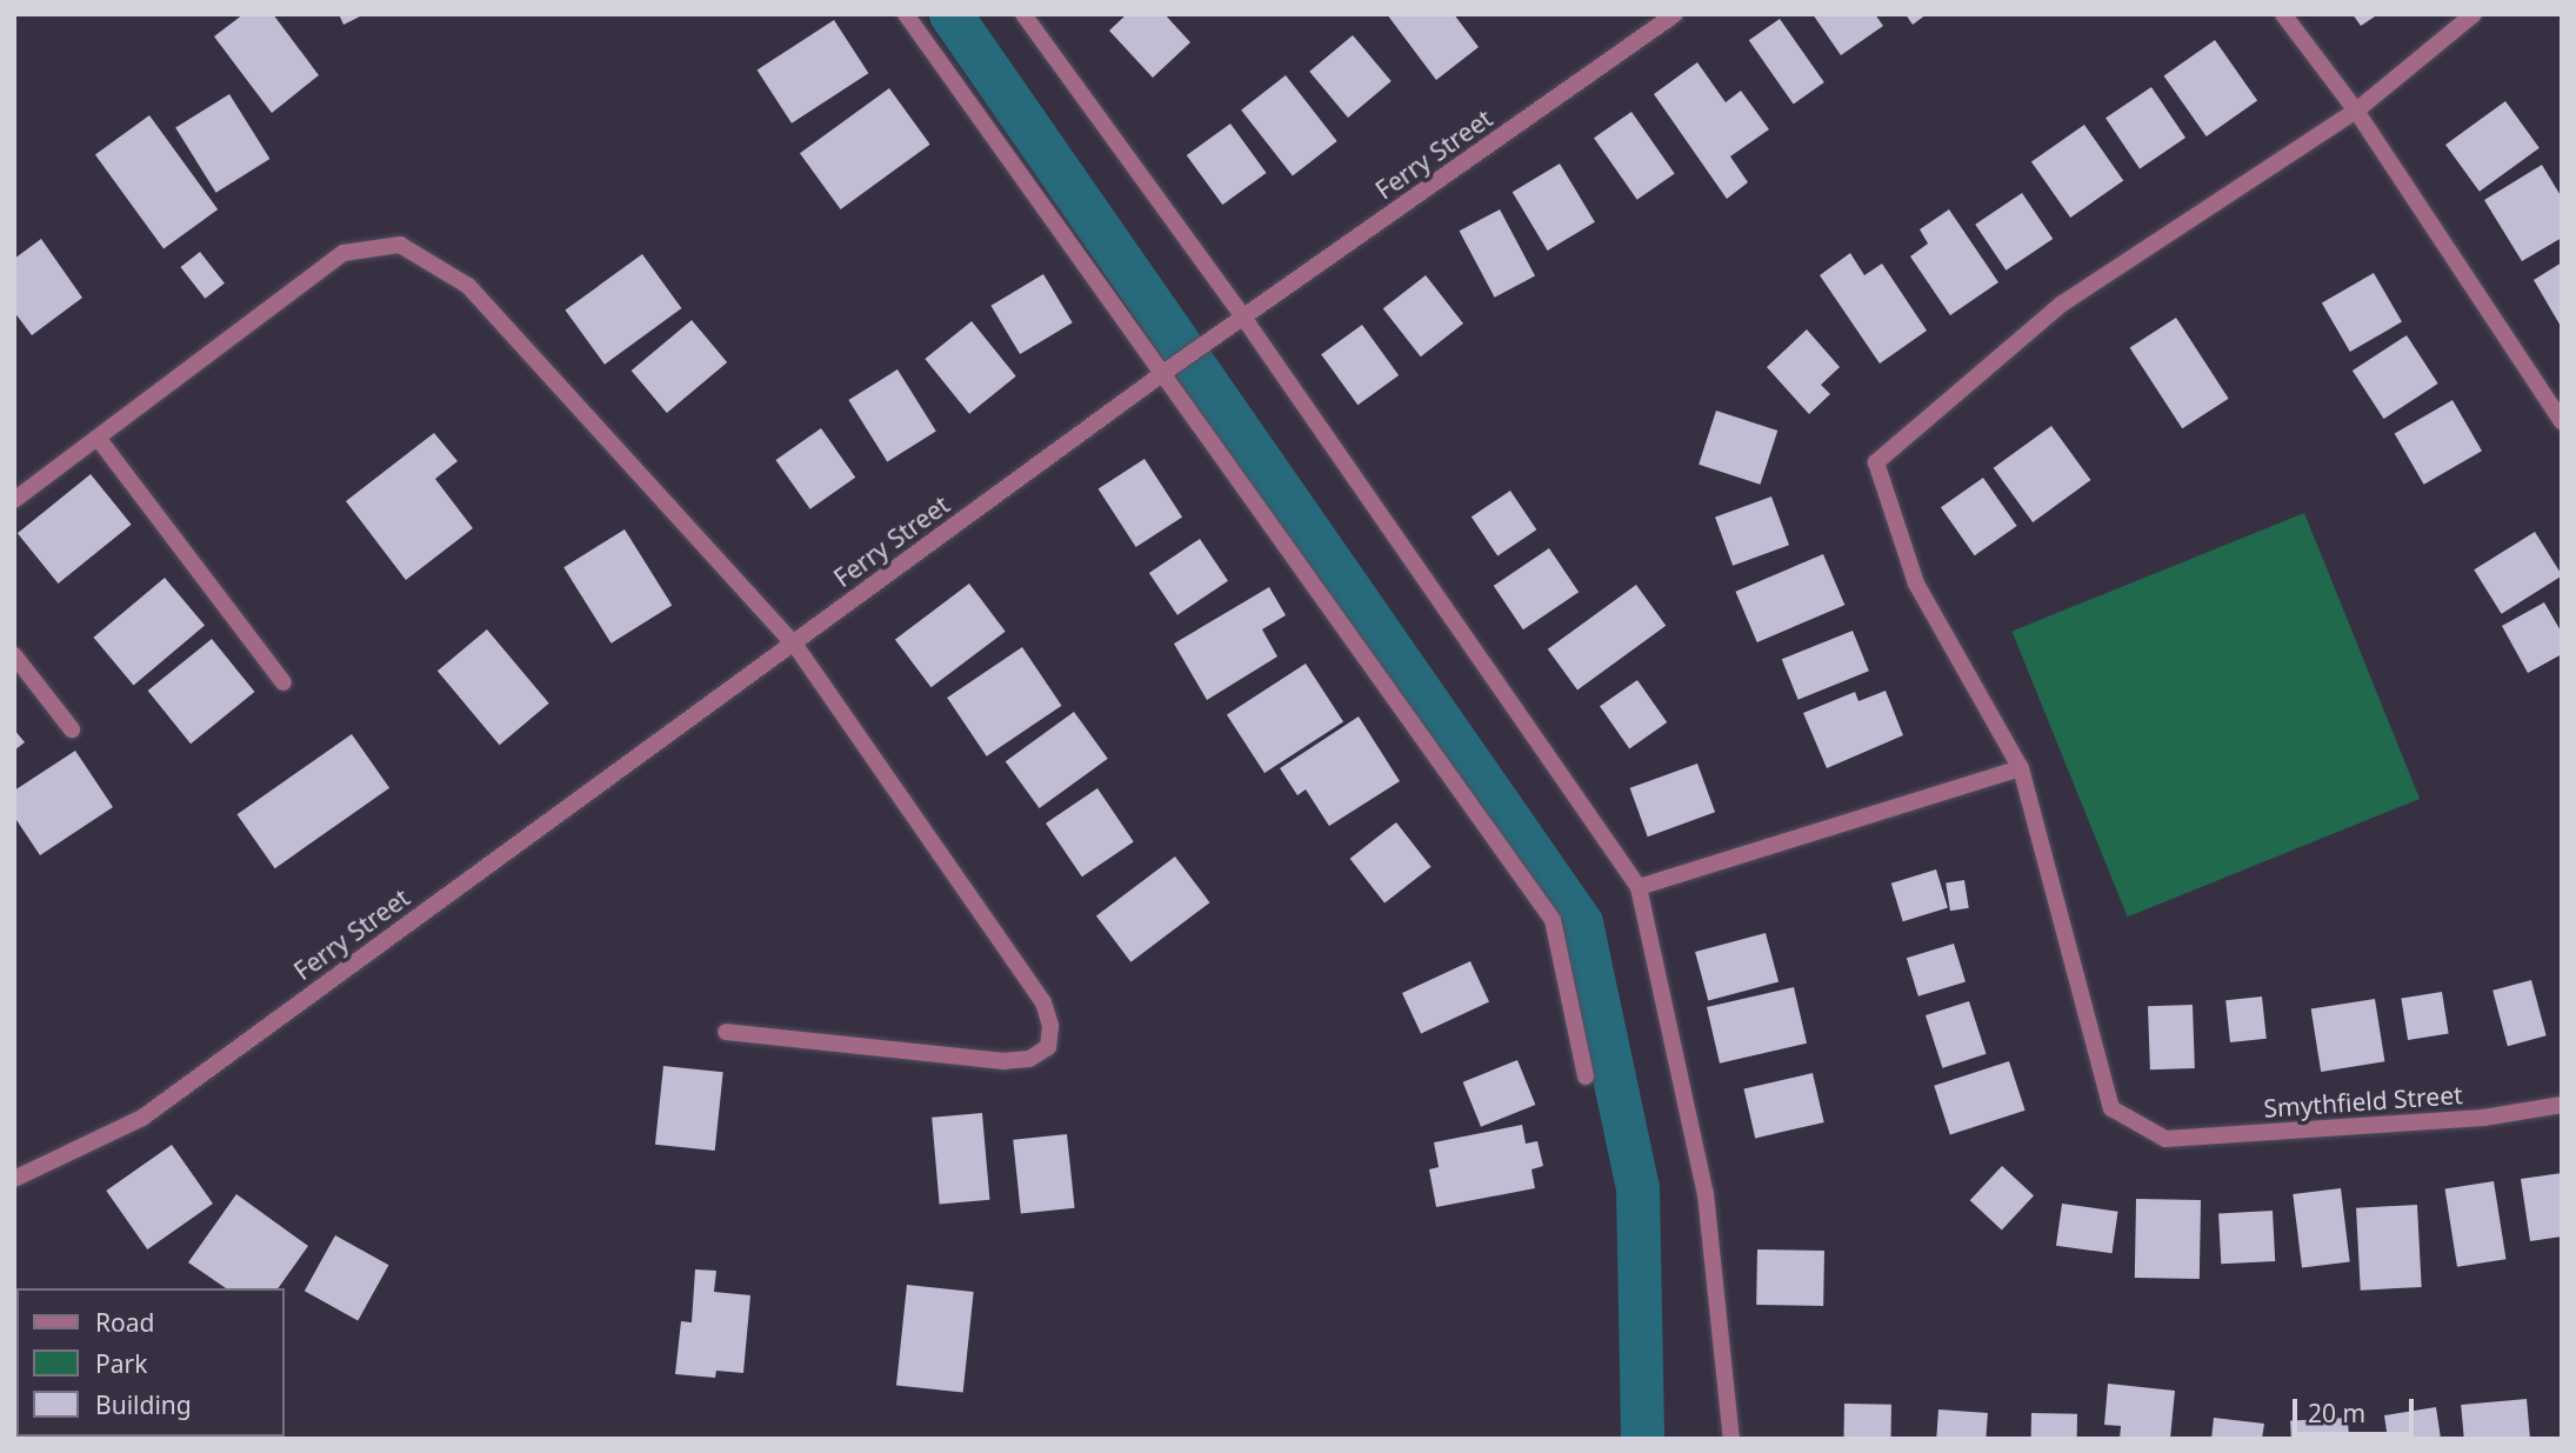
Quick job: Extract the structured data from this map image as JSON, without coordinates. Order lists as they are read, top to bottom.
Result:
{
  "streets": {
    "street": ["Ferry Street", "Smythfield Street"]
  },
  "legend": ["Road", "Park", "Building"],
  "scale_bar": "20 m"
}
